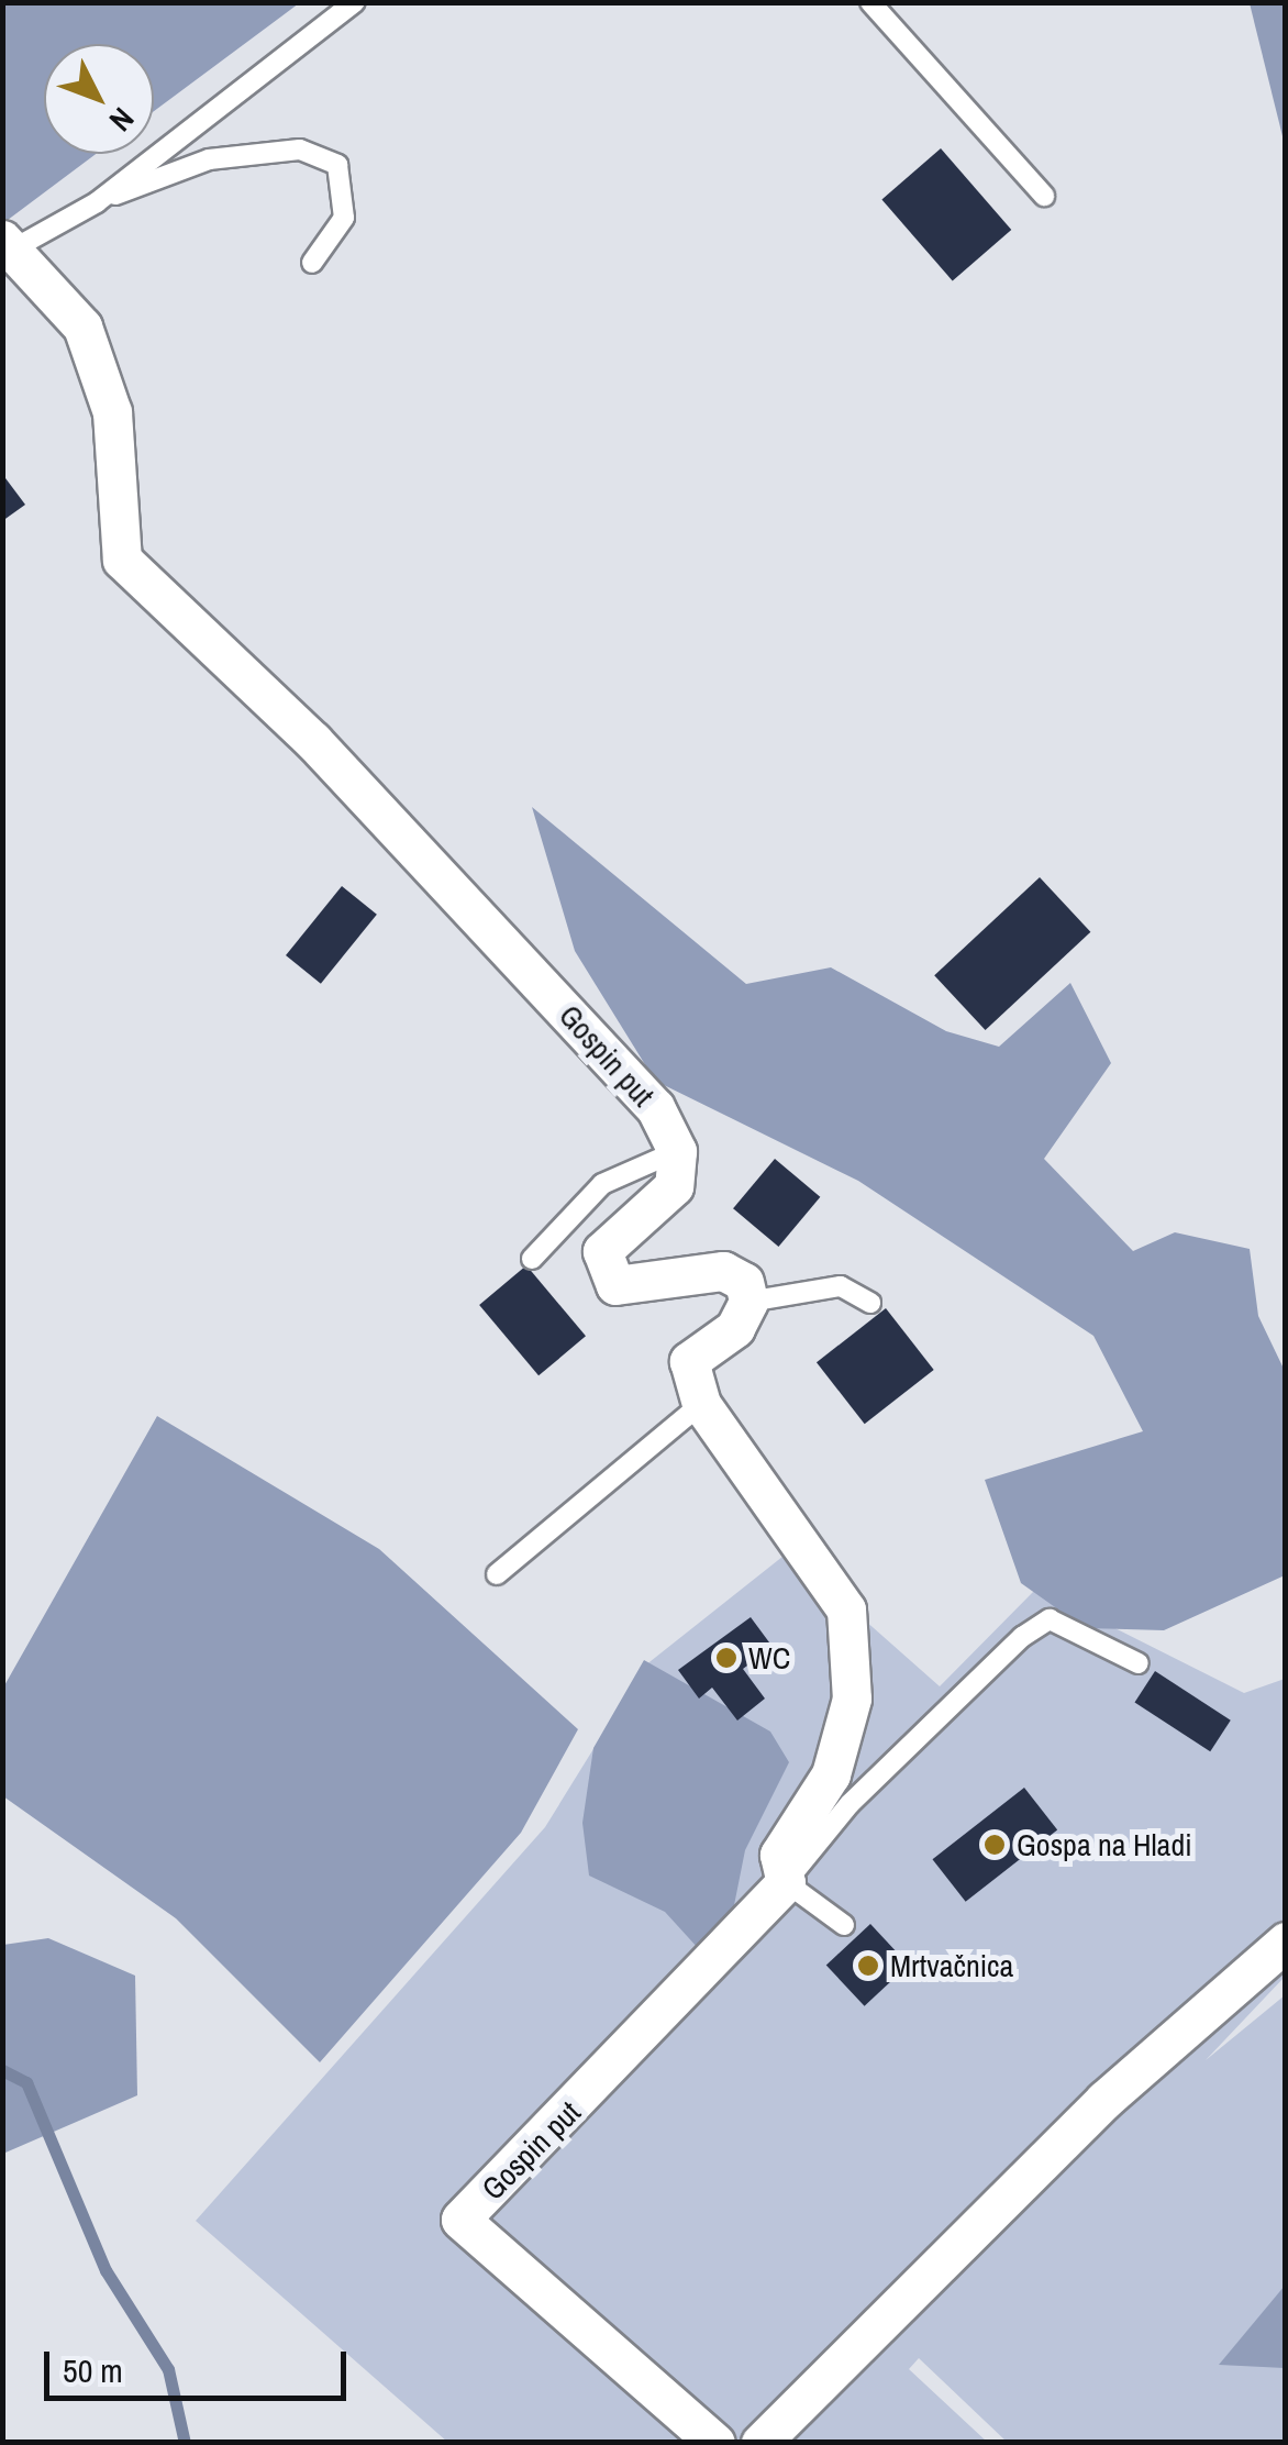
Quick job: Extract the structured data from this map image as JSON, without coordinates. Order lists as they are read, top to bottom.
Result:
{
  "streets": {
    "street": ["Gospin put"]
  },
  "places": ["WC", "Gospa na Hladi", "Mrtvačnica"],
  "scale_bar": "50 m",
  "north": "bottom right"
}
